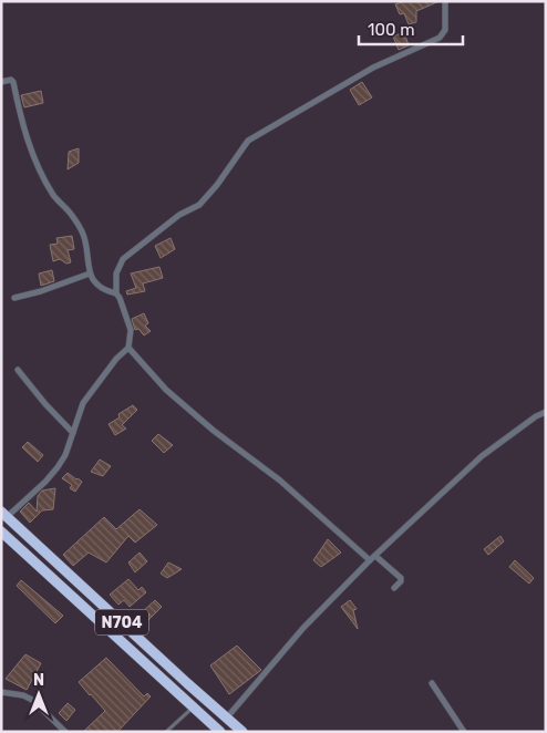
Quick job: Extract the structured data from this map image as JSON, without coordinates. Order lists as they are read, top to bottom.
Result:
{
  "streets": {
    "highway": ["N704"]
  },
  "scale_bar": "100 m",
  "north": "top"
}
